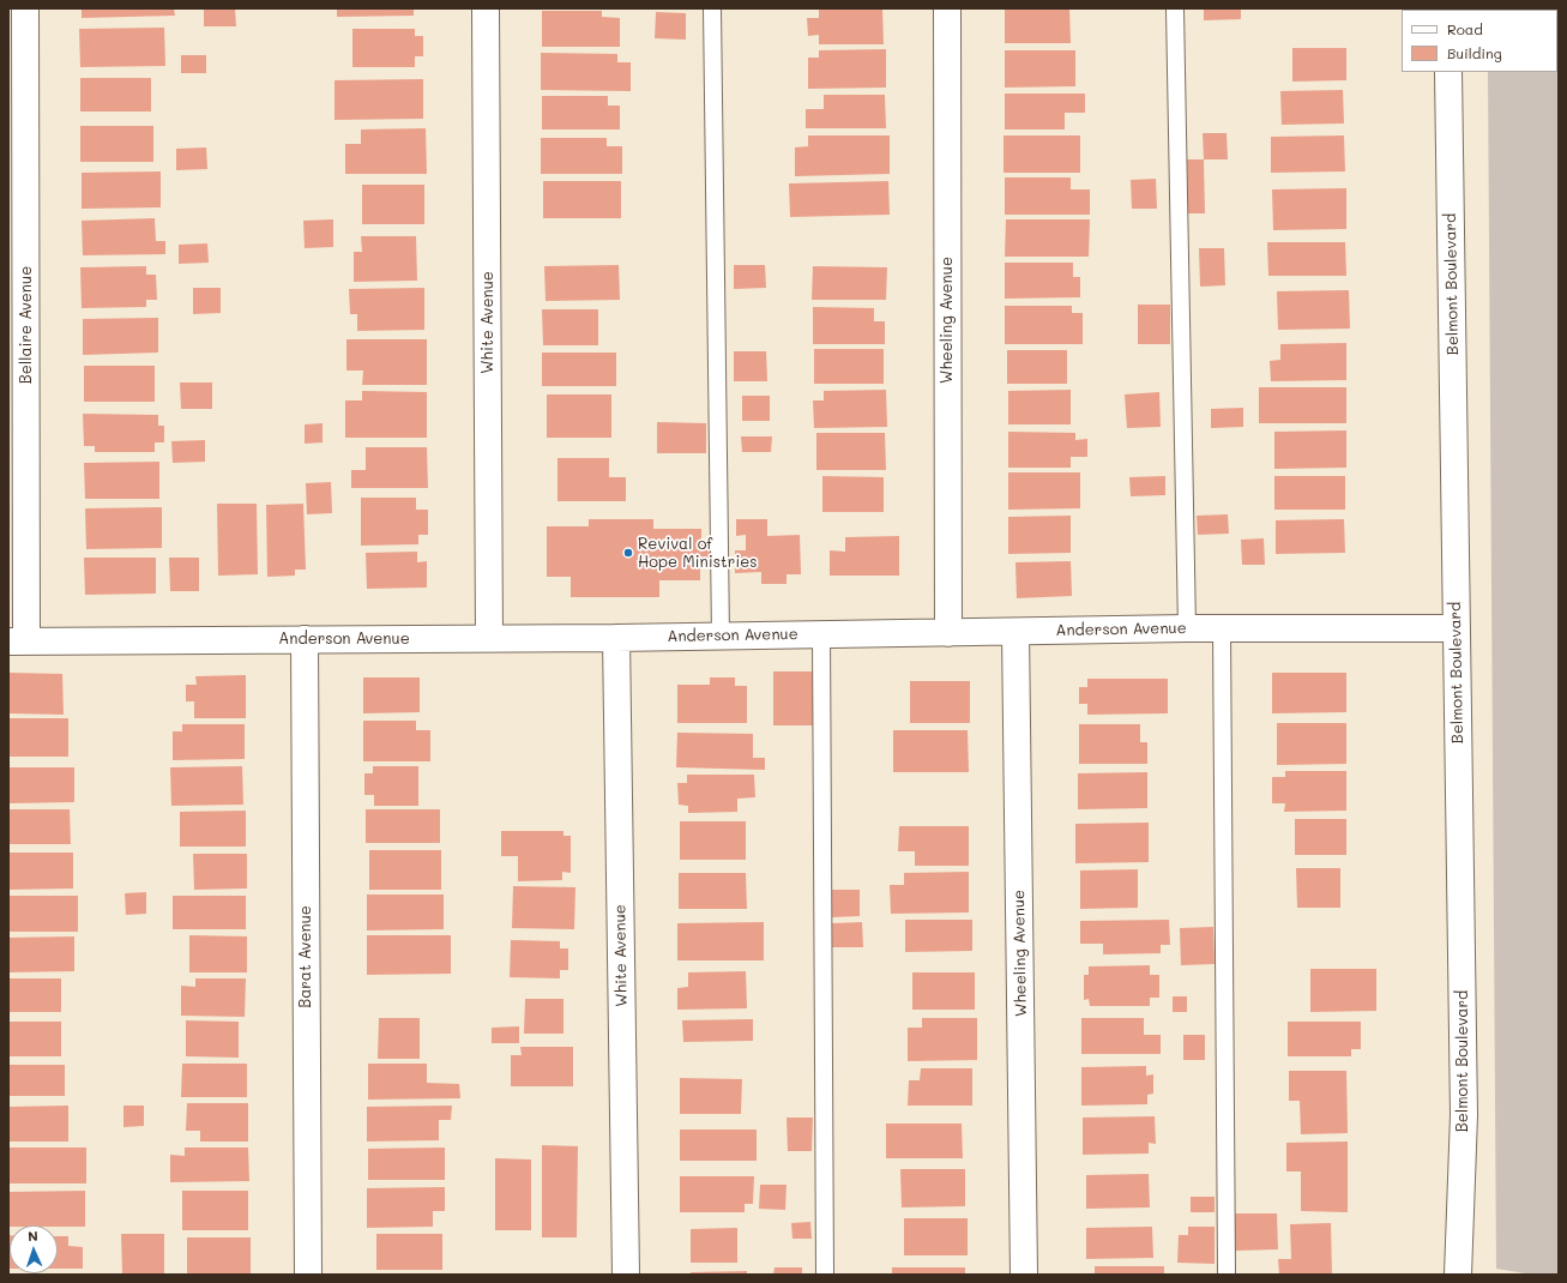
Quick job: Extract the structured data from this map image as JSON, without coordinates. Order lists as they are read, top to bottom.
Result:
{
  "streets": {
    "street": [
      "Belmont Boulevard",
      "Wheeling Avenue",
      "White Avenue",
      "Bellaire Avenue",
      "Anderson Avenue",
      "Barat Avenue"
    ]
  },
  "crossings": [
    ["Belmont Boulevard", "Anderson Avenue"],
    ["Wheeling Avenue", "Anderson Avenue"],
    ["White Avenue", "Anderson Avenue"],
    ["Bellaire Avenue", "Anderson Avenue"],
    ["Anderson Avenue", "Barat Avenue"]
  ],
  "places": ["Revival of Hope Ministries"],
  "legend": ["Road", "Building"],
  "north": "top"
}
